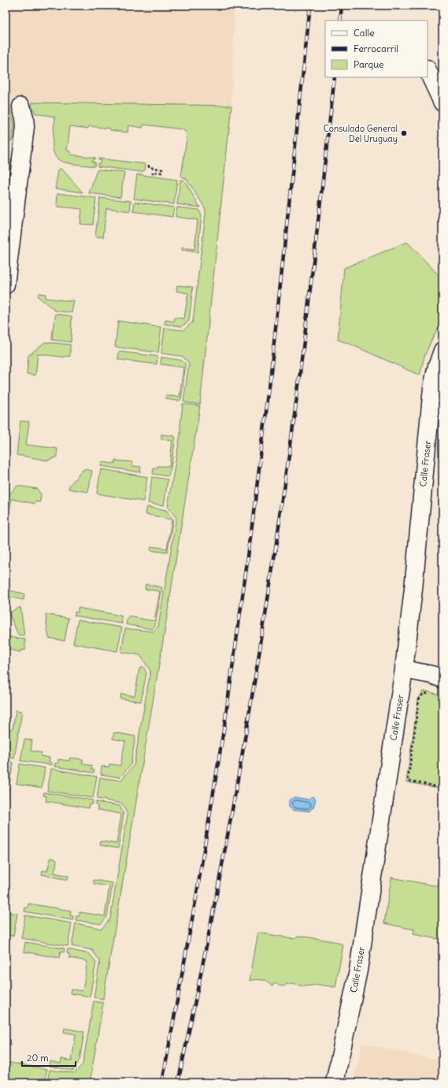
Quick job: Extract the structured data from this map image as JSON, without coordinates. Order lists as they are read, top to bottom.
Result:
{
  "streets": {
    "street": ["Calle Fraser"]
  },
  "places": ["Consulado General Del Uruguay"],
  "legend": ["Calle", "Ferrocarril", "Parque"],
  "scale_bar": "20 m"
}
